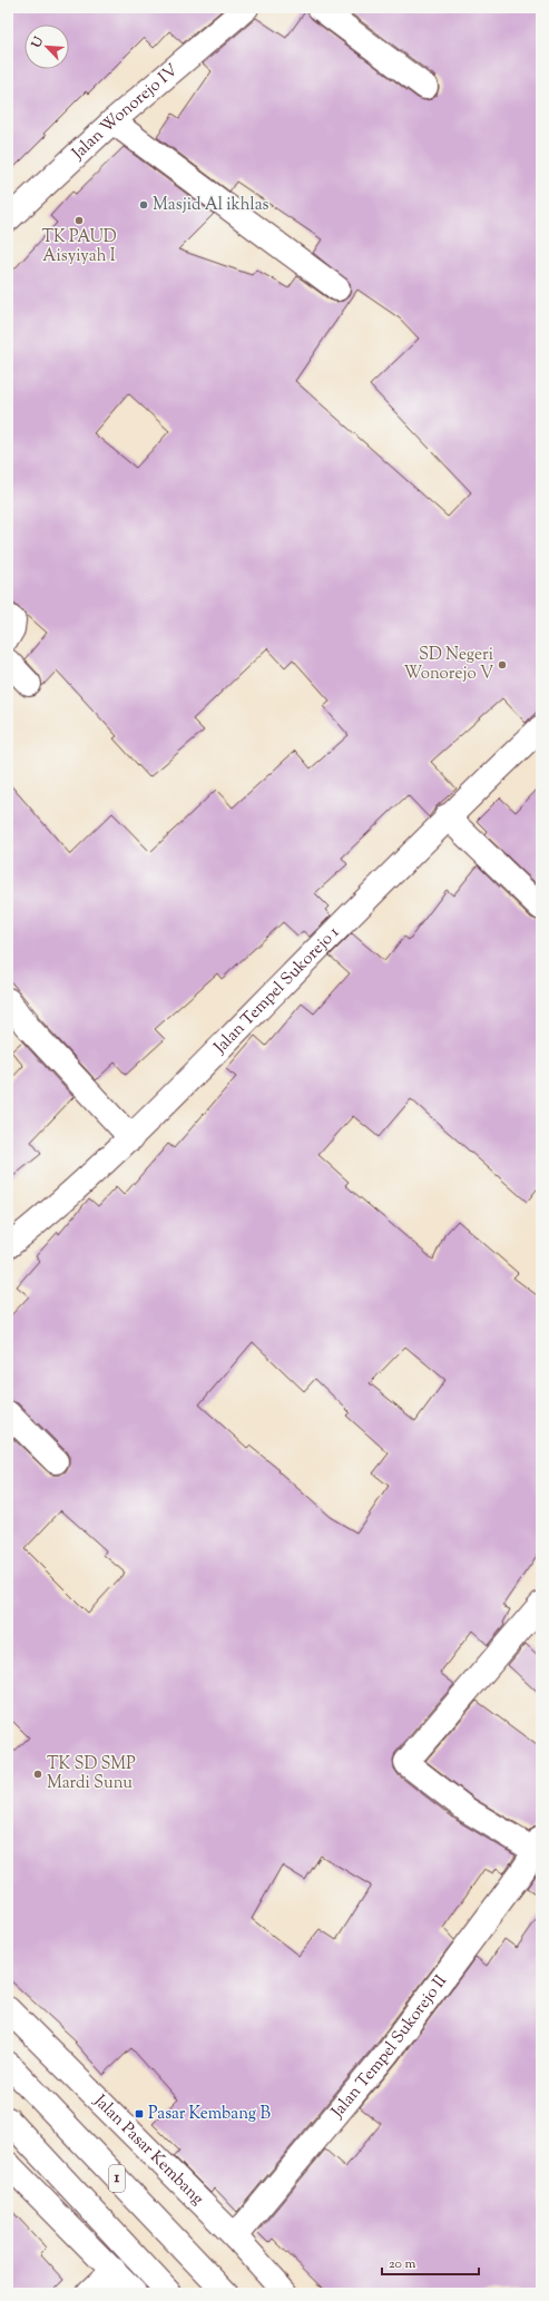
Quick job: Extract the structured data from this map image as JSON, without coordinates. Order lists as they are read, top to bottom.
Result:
{
  "streets": {
    "main road": [
      "Jalan Wonorejo IV",
      "Jalan Tempel Sukorejo 1",
      "Jalan Tempel Sukorejo II",
      "Jalan Pasar Kembang",
      "1"
    ]
  },
  "crossings": [
    ["Jalan Tempel Sukorejo II", "Jalan Pasar Kembang"]
  ],
  "places": {
    "other": [
      "Masjid Al ikhlas",
      "TK PAUD Aisyiyah I",
      "SD Negeri Wonorejo V",
      "TK SD SMP Mardi Sunu"
    ],
    "transit": ["Pasar Kembang B"]
  },
  "scale_bar": "20 m",
  "north": "top left"
}
